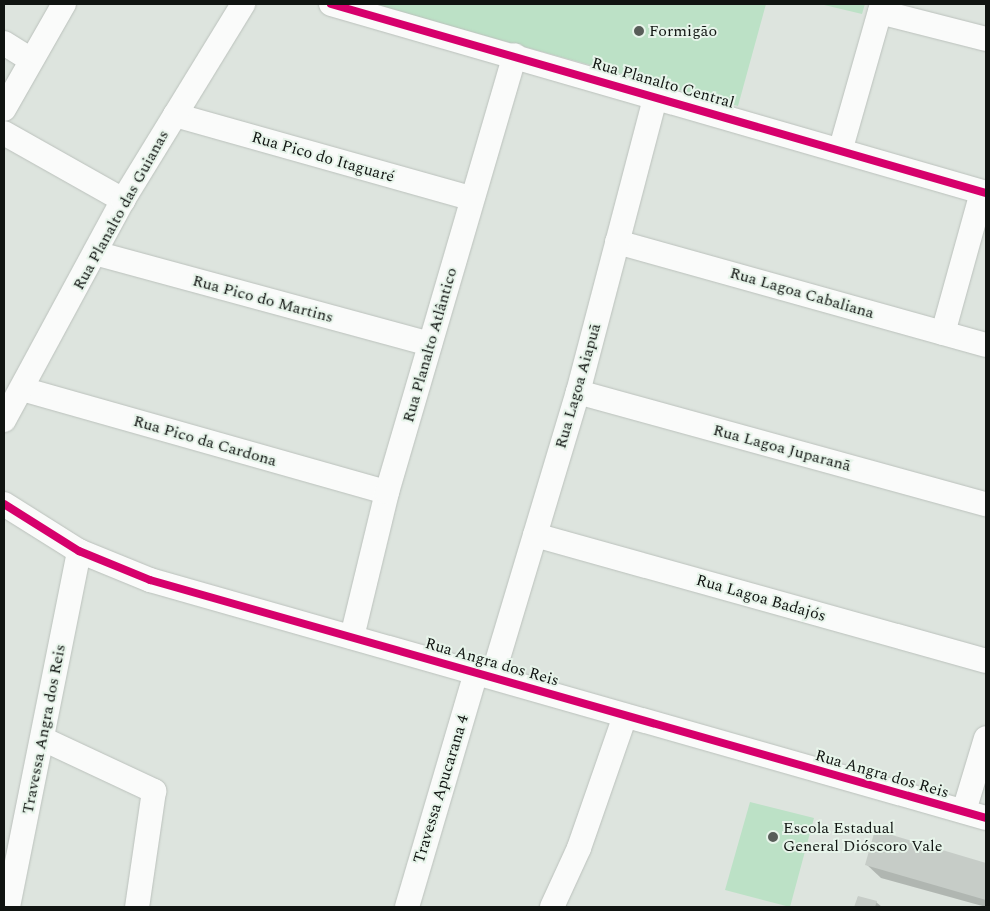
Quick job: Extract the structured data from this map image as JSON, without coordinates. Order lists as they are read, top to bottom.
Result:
{
  "streets": {
    "street": [
      "Rua Planalto Central",
      "Rua Pico do Itaguaré",
      "Rua Planalto das Guianas",
      "Rua Lagoa Cabaliana",
      "Rua Pico do Martins",
      "Rua Planalto Atlântico",
      "Rua Lagoa Aiapuã",
      "Rua Pico da Cardona",
      "Rua Lagoa Juparanã",
      "Rua Lagoa Badajós",
      "Rua Angra dos Reis",
      "Travessa Angra dos Reis",
      "Travessa Apucarana 4"
    ]
  },
  "crossings": [
    ["Rua Planalto Central", "Rua Planalto Atlântico"],
    ["Rua Planalto Central", "Rua Lagoa Aiapuã"],
    ["Rua Pico do Itaguaré", "Rua Planalto das Guianas"],
    ["Rua Pico do Itaguaré", "Rua Planalto Atlântico"],
    ["Rua Planalto das Guianas", "Rua Pico do Martins"],
    ["Rua Planalto das Guianas", "Rua Pico da Cardona"],
    ["Rua Lagoa Cabaliana", "Rua Lagoa Aiapuã"],
    ["Rua Pico do Martins", "Rua Planalto Atlântico"],
    ["Rua Planalto Atlântico", "Rua Pico da Cardona"],
    ["Rua Planalto Atlântico", "Rua Angra dos Reis"],
    ["Rua Lagoa Aiapuã", "Rua Lagoa Juparanã"],
    ["Rua Lagoa Aiapuã", "Rua Lagoa Badajós"],
    ["Rua Lagoa Aiapuã", "Rua Angra dos Reis"],
    ["Rua Lagoa Aiapuã", "Travessa Apucarana 4"],
    ["Rua Angra dos Reis", "Travessa Angra dos Reis"],
    ["Rua Angra dos Reis", "Travessa Apucarana 4"]
  ],
  "places": ["Formigão", "Escola Estadual General Dióscoro Vale"]
}
